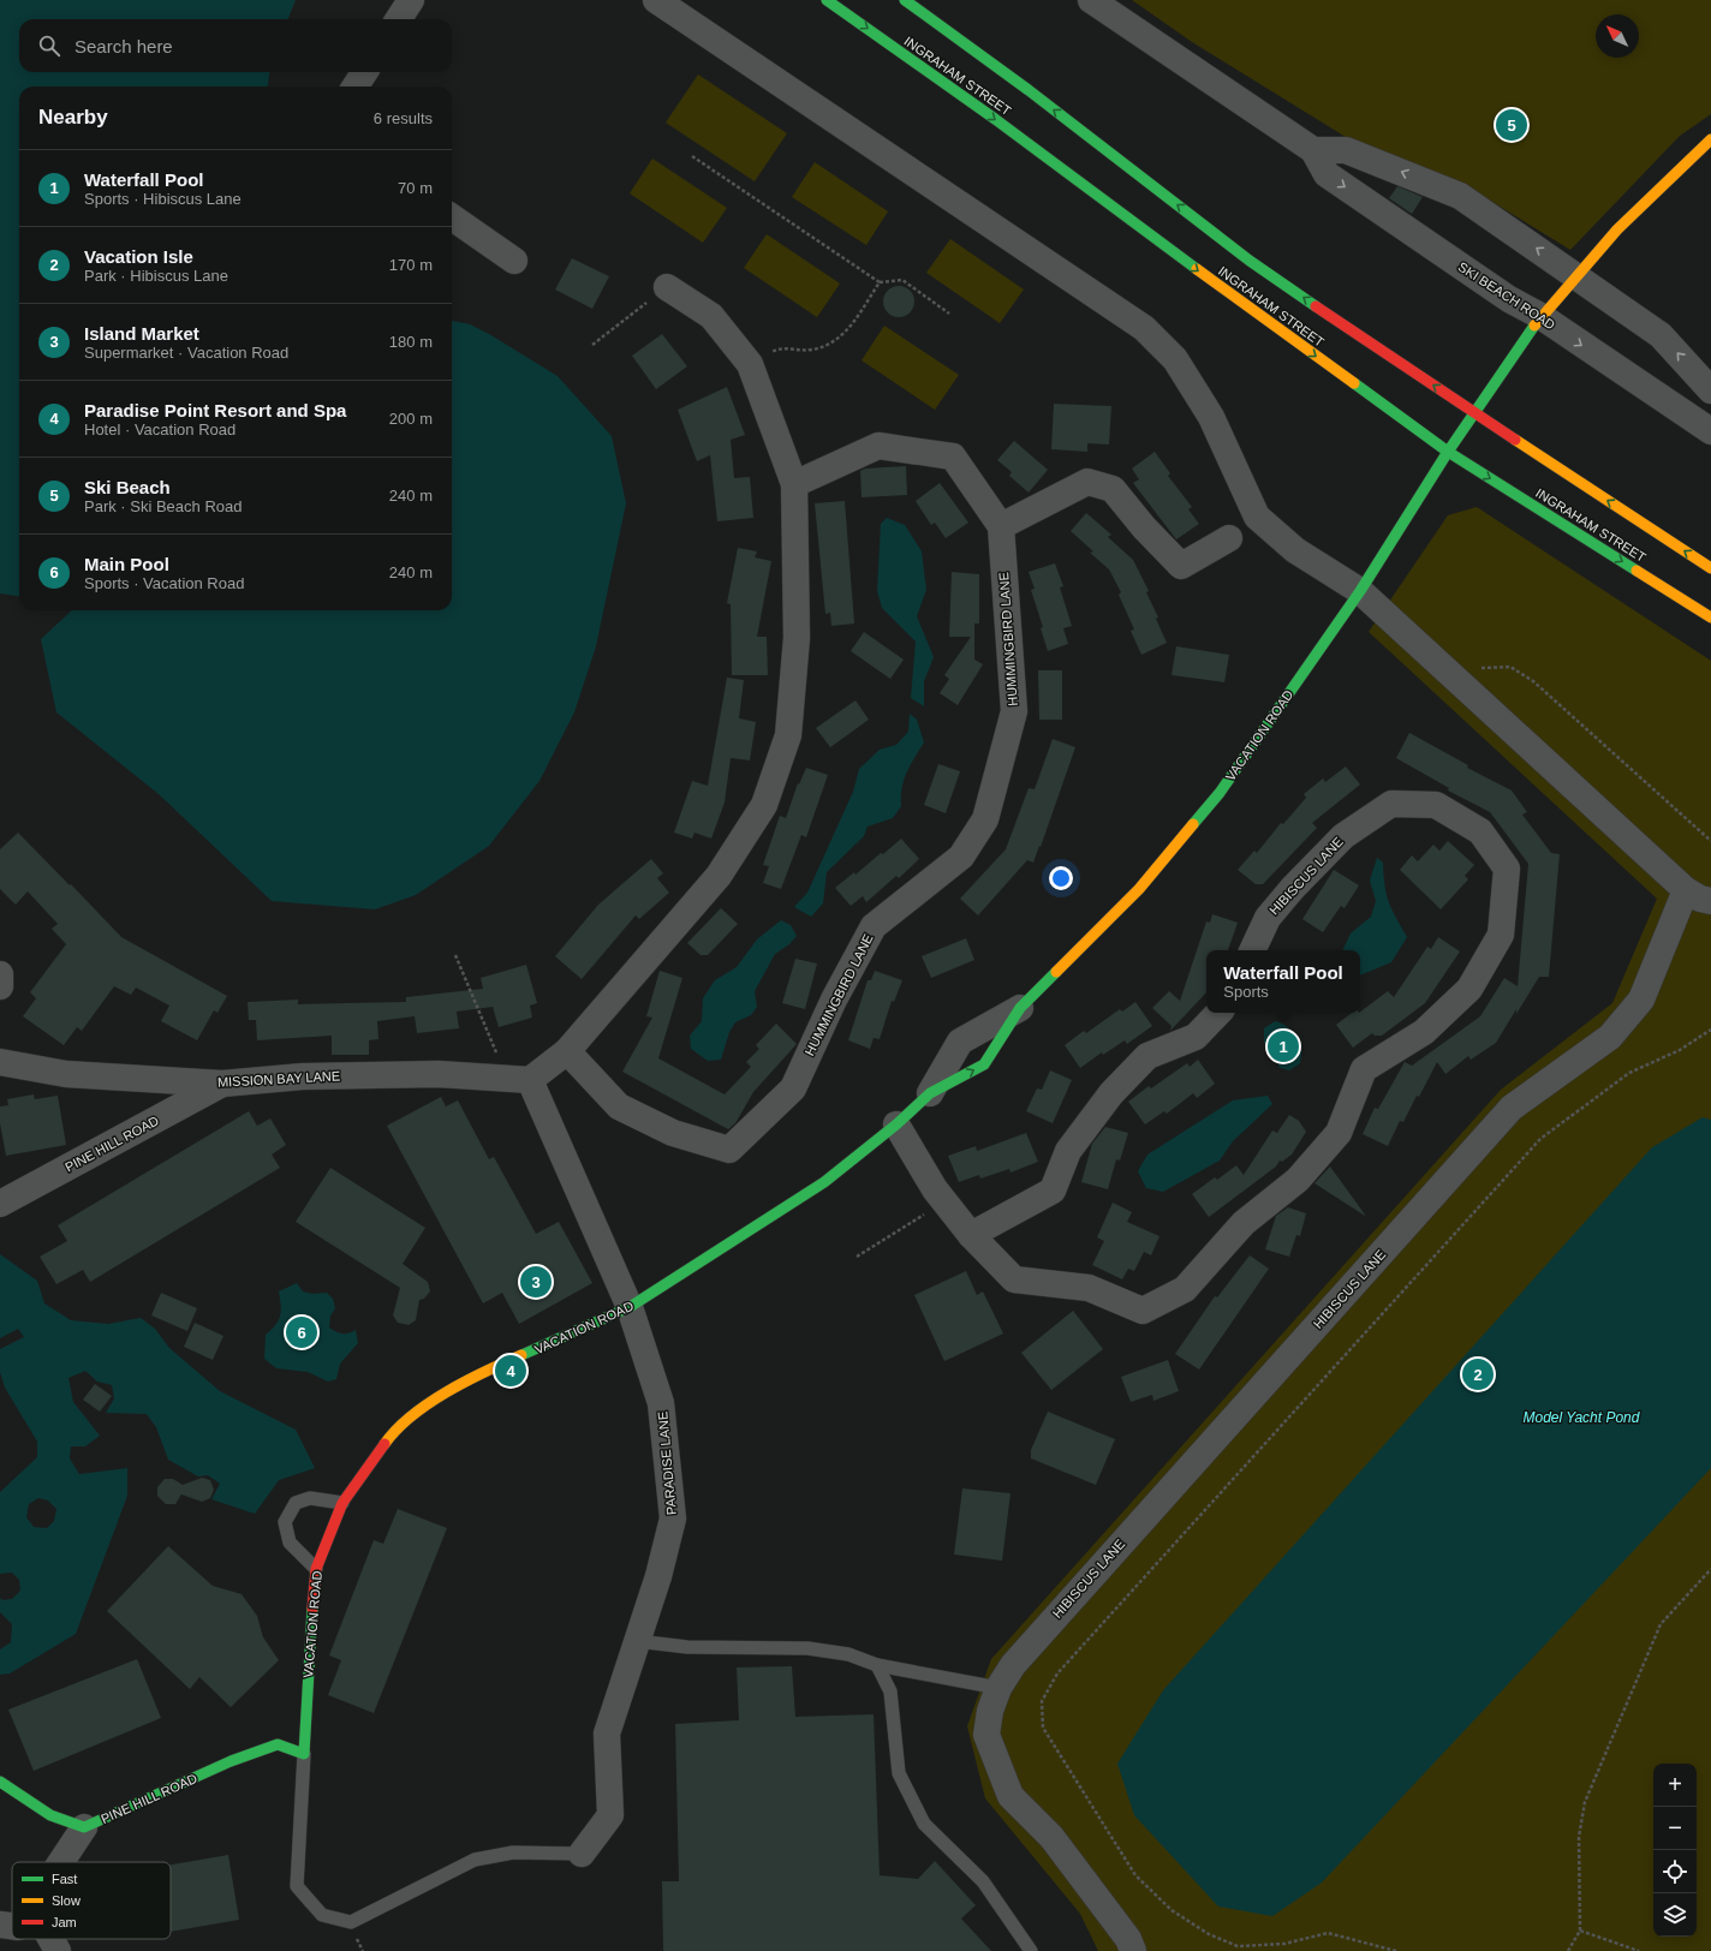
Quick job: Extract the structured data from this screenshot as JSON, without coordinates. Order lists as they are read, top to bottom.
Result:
{
  "streets": {
    "street": [
      "INGRAHAM STREET",
      "SKI BEACH ROAD",
      "HUMMINGBIRD LANE",
      "VACATION ROAD",
      "HIBISCUS LANE",
      "MISSION BAY LANE",
      "PINE HILL ROAD",
      "PARADISE LANE"
    ]
  },
  "crossings": [
    ["INGRAHAM STREET", "VACATION ROAD"],
    ["VACATION ROAD", "HIBISCUS LANE"],
    ["VACATION ROAD", "PINE HILL ROAD"],
    ["VACATION ROAD", "PARADISE LANE"],
    ["MISSION BAY LANE", "PINE HILL ROAD"],
    ["MISSION BAY LANE", "PARADISE LANE"]
  ],
  "water": ["Model Yacht Pond"],
  "legend": ["Fast", "Slow", "Jam"],
  "north": "top left",
  "page": {
    "search": "Search here",
    "heading": ["Nearby", "6 results"],
    "pins": [
      "5",
      "1",
      "3",
      "6",
      "4",
      "2"
    ],
    "list": [
      {
        "mark": "1",
        "name": "Waterfall Pool",
        "note": "Sports · Hibiscus Lane",
        "value": "70 m"
      },
      {
        "mark": "2",
        "name": "Vacation Isle",
        "note": "Park · Hibiscus Lane",
        "value": "170 m"
      },
      {
        "mark": "3",
        "name": "Island Market",
        "note": "Supermarket · Vacation Road",
        "value": "180 m"
      },
      {
        "mark": "4",
        "name": "Paradise Point Resort and Spa",
        "note": "Hotel · Vacation Road",
        "value": "200 m"
      },
      {
        "mark": "5",
        "name": "Ski Beach",
        "note": "Park · Ski Beach Road",
        "value": "240 m"
      },
      {
        "mark": "6",
        "name": "Main Pool",
        "note": "Sports · Vacation Road",
        "value": "240 m"
      }
    ],
    "popup": ["Waterfall Pool", "Sports"],
    "map_buttons": ["+", "−"]
  }
}
